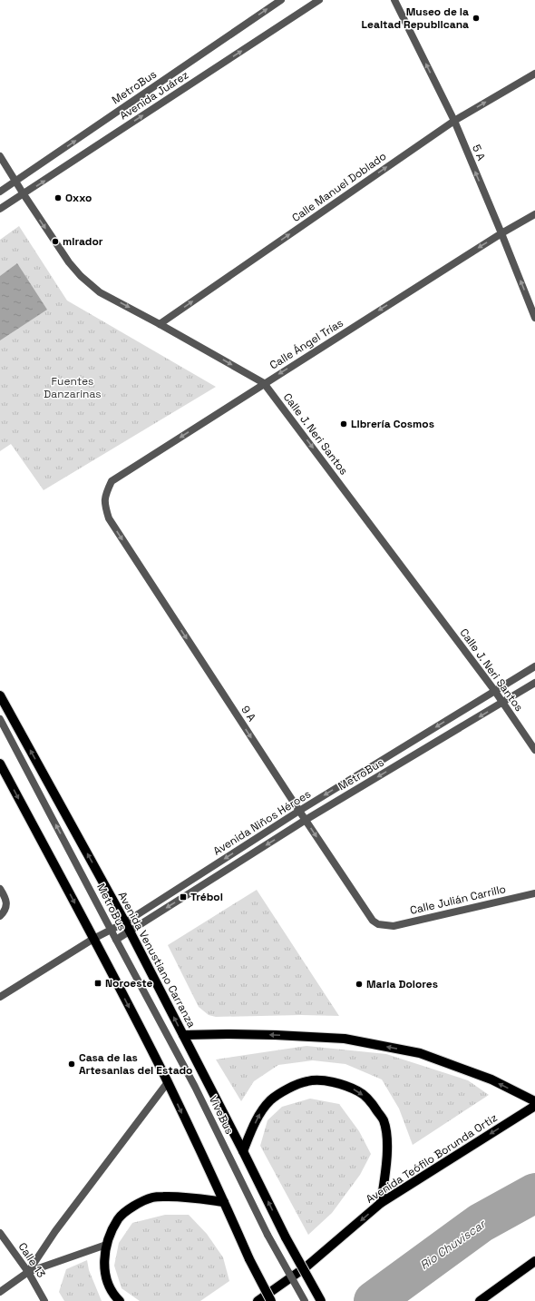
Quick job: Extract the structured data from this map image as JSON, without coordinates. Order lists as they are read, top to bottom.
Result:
{
  "streets": {
    "main road": ["Avenida Venustiano Carranza", "Avenida Teófilo Borunda Ortiz"],
    "street": [
      "MetroBus",
      "Avenida Juárez",
      "5 A",
      "Calle Manuel Doblado",
      "Calle Ángel Trías",
      "Calle J. Neri Santos",
      "9 A",
      "Avenida Niños Héroes",
      "Calle Julián Carrillo",
      "ViveBus",
      "Calle 13"
    ]
  },
  "crossings": [
    ["MetroBus", "Calle J. Neri Santos"],
    ["MetroBus", "9 A"],
    ["MetroBus", "Avenida Niños Héroes"],
    ["MetroBus", "Avenida Venustiano Carranza"],
    ["MetroBus", "ViveBus"],
    ["Avenida Juárez", "Calle J. Neri Santos"],
    ["5 A", "Calle Manuel Doblado"],
    ["5 A", "Calle Ángel Trías"],
    ["Calle Manuel Doblado", "Calle J. Neri Santos"],
    ["Calle Ángel Trías", "Calle J. Neri Santos"],
    ["Calle Ángel Trías", "9 A"],
    ["Calle J. Neri Santos", "Avenida Niños Héroes"],
    ["9 A", "Avenida Niños Héroes"],
    ["9 A", "Calle Julián Carrillo"],
    ["Avenida Niños Héroes", "Avenida Venustiano Carranza"]
  ],
  "one_way": [
    "Avenida Juárez",
    "5 A",
    "Calle Manuel Doblado",
    "Calle Ángel Trías",
    "Calle J. Neri Santos",
    "9 A",
    "Avenida Niños Héroes",
    "Avenida Teófilo Borunda Ortiz"
  ],
  "water": ["Rio Chuviscar"],
  "parks": ["Fuentes Danzarinas"],
  "places": {
    "other": [
      "Museo de la Lealtad Republicana",
      "Oxxo",
      "mirador",
      "Librería Cosmos",
      "Maria Dolores",
      "Casa de las Artesanias del Estado"
    ],
    "transit": ["Trébol", "Noroeste"]
  }
}
